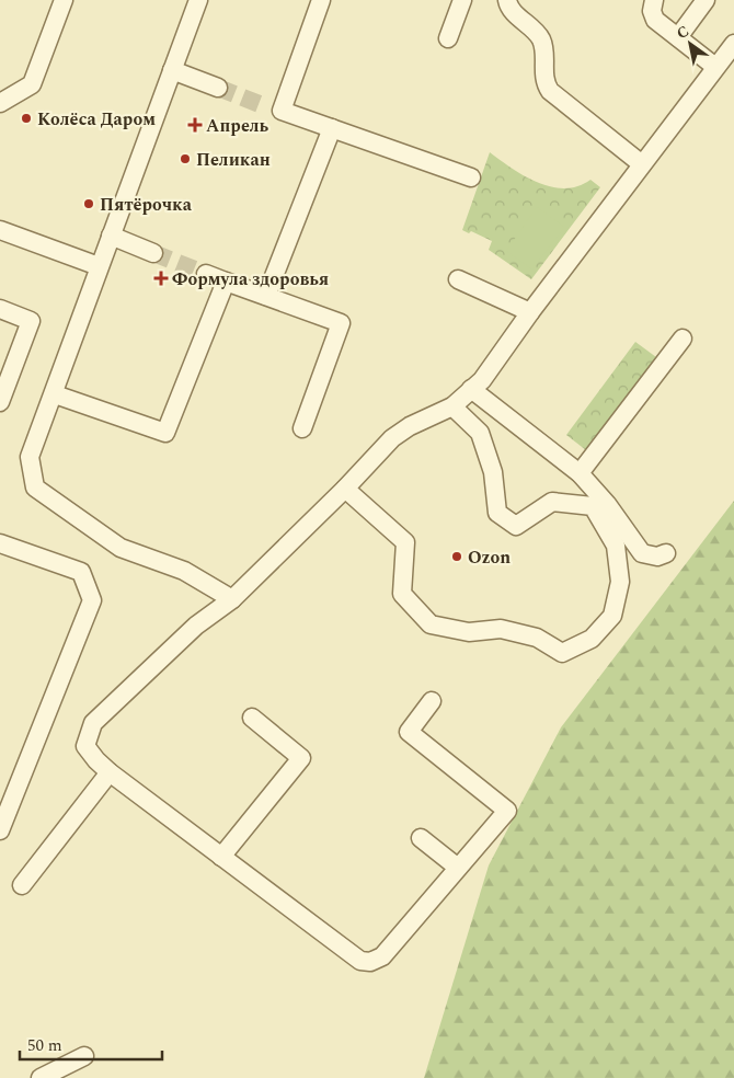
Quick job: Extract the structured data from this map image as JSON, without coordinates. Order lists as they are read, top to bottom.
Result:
{
  "places": {
    "other": [
      "Колёса Даром",
      "Пеликан",
      "Пятёрочка",
      "Ozon"
    ],
    "health": ["Апрель", "Формула здоровья"]
  },
  "scale_bar": "50 m",
  "north": "top left"
}
